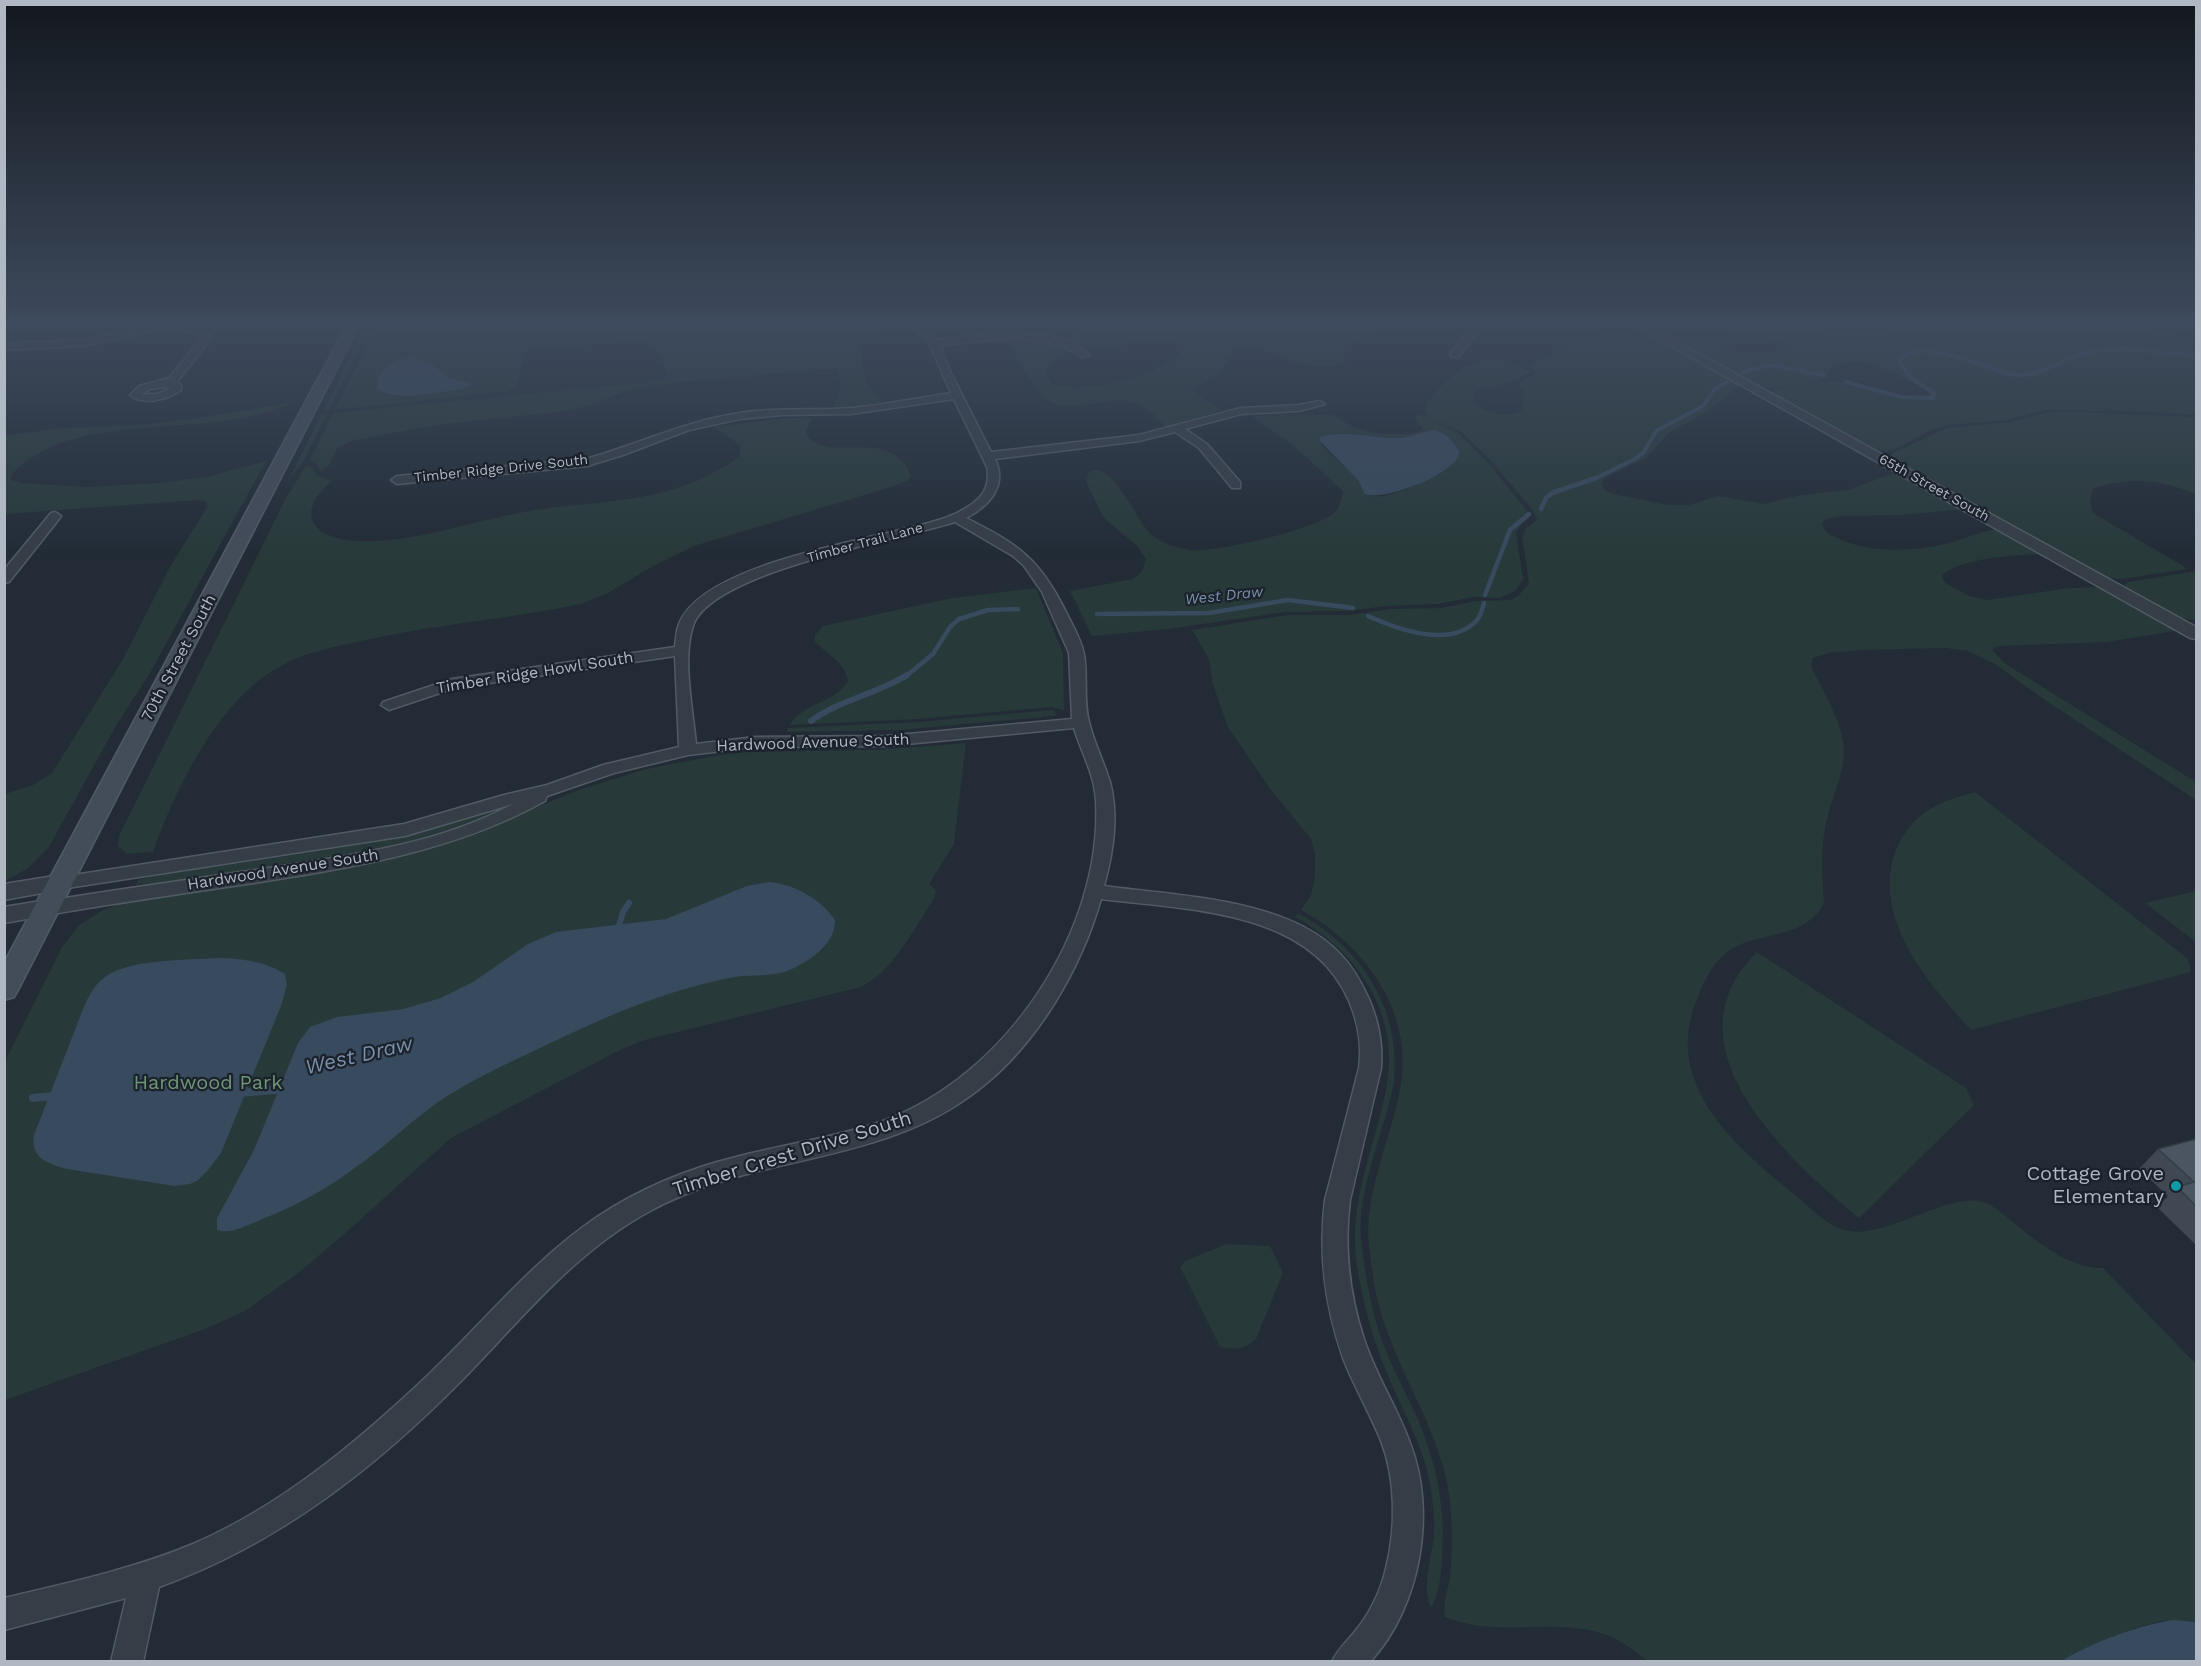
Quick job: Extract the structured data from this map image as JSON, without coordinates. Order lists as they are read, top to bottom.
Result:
{
  "streets": {
    "main road": ["70th Street South"],
    "street": [
      "Timber Ridge Drive South",
      "65th Street South",
      "Timber Trail Lane",
      "Timber Ridge Howl South",
      "Hardwood Avenue South",
      "Timber Crest Drive South"
    ]
  },
  "crossings": [
    ["Timber Trail Lane", "Timber Ridge Howl South"],
    ["Timber Trail Lane", "Hardwood Avenue South"],
    ["Timber Trail Lane", "Timber Crest Drive South"],
    ["70th Street South", "Hardwood Avenue South"],
    ["Hardwood Avenue South", "Timber Crest Drive South"]
  ],
  "water": ["West Draw"],
  "parks": ["Hardwood Park"],
  "places": ["Cottage Grove Elementary"]
}
